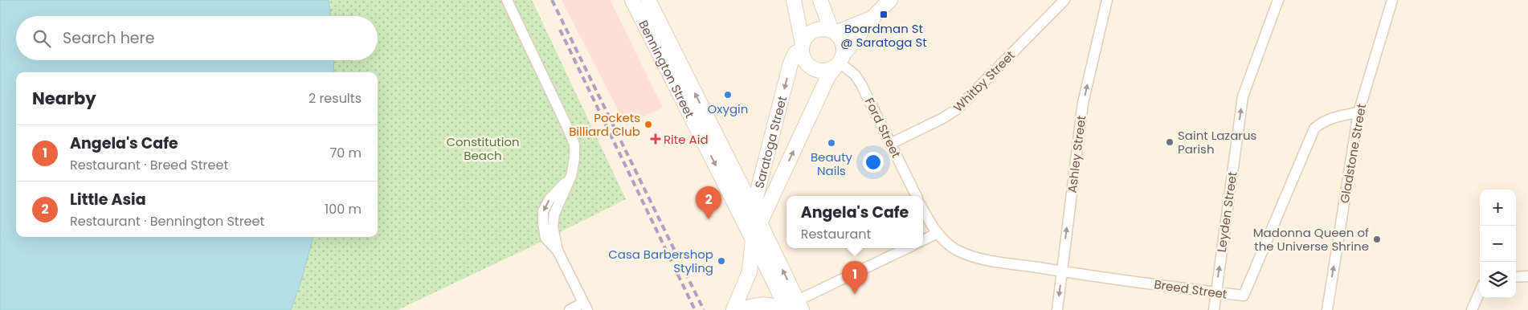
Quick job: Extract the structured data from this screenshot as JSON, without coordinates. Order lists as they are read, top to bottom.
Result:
{
  "streets": {
    "main road": ["Bennington Street", "Saratoga Street"],
    "street": [
      "Whitby Street",
      "Ford Street",
      "Gladstone Street",
      "Ashley Street",
      "Leyden Street",
      "Breed Street"
    ]
  },
  "crossings": [
    ["Bennington Street", "Saratoga Street"],
    ["Whitby Street", "Ford Street"],
    ["Ford Street", "Saratoga Street"],
    ["Gladstone Street", "Breed Street"],
    ["Ashley Street", "Breed Street"],
    ["Leyden Street", "Breed Street"]
  ],
  "one_way": ["Gladstone Street", "Leyden Street"],
  "parks": ["Constitution Beach"],
  "places": {
    "transit": ["Boardman St @ Saratoga St"],
    "other": [
      "Oxygin",
      "Pockets Billiard Club",
      "Saint Lazarus Parish",
      "Beauty Nails",
      "Madonna Queen of the Universe Shrine",
      "Casa Barbershop Styling"
    ],
    "health": ["Rite Aid"]
  },
  "page": {
    "search": "Search here",
    "heading": ["Nearby", "2 results"],
    "list": [
      {
        "mark": "1",
        "name": "Angela's Cafe",
        "note": "Restaurant · Breed Street",
        "value": "70 m"
      },
      {
        "mark": "2",
        "name": "Little Asia",
        "note": "Restaurant · Bennington Street",
        "value": "100 m"
      }
    ],
    "pins": ["2", "1"],
    "map_buttons": ["+", "−"],
    "popup": ["Angela's Cafe", "Restaurant"]
  }
}
